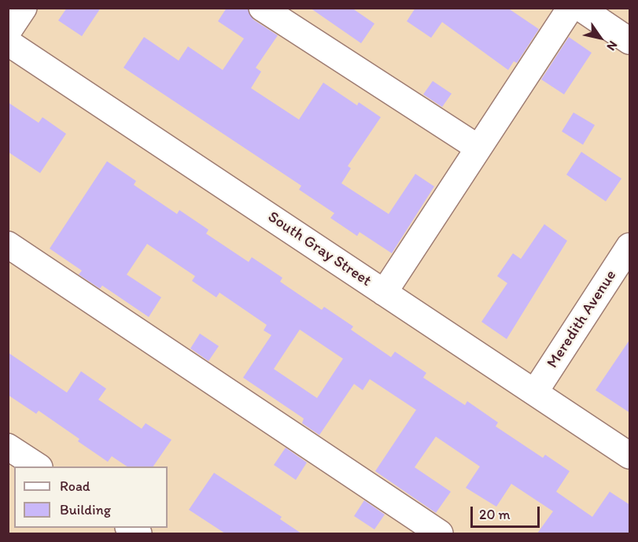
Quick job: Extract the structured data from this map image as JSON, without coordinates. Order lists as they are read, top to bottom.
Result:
{
  "streets": {
    "street": ["South Gray Street", "Meredith Avenue"]
  },
  "crossings": [
    ["South Gray Street", "Meredith Avenue"]
  ],
  "legend": ["Road", "Building"],
  "scale_bar": "20 m",
  "north": "bottom right"
}
